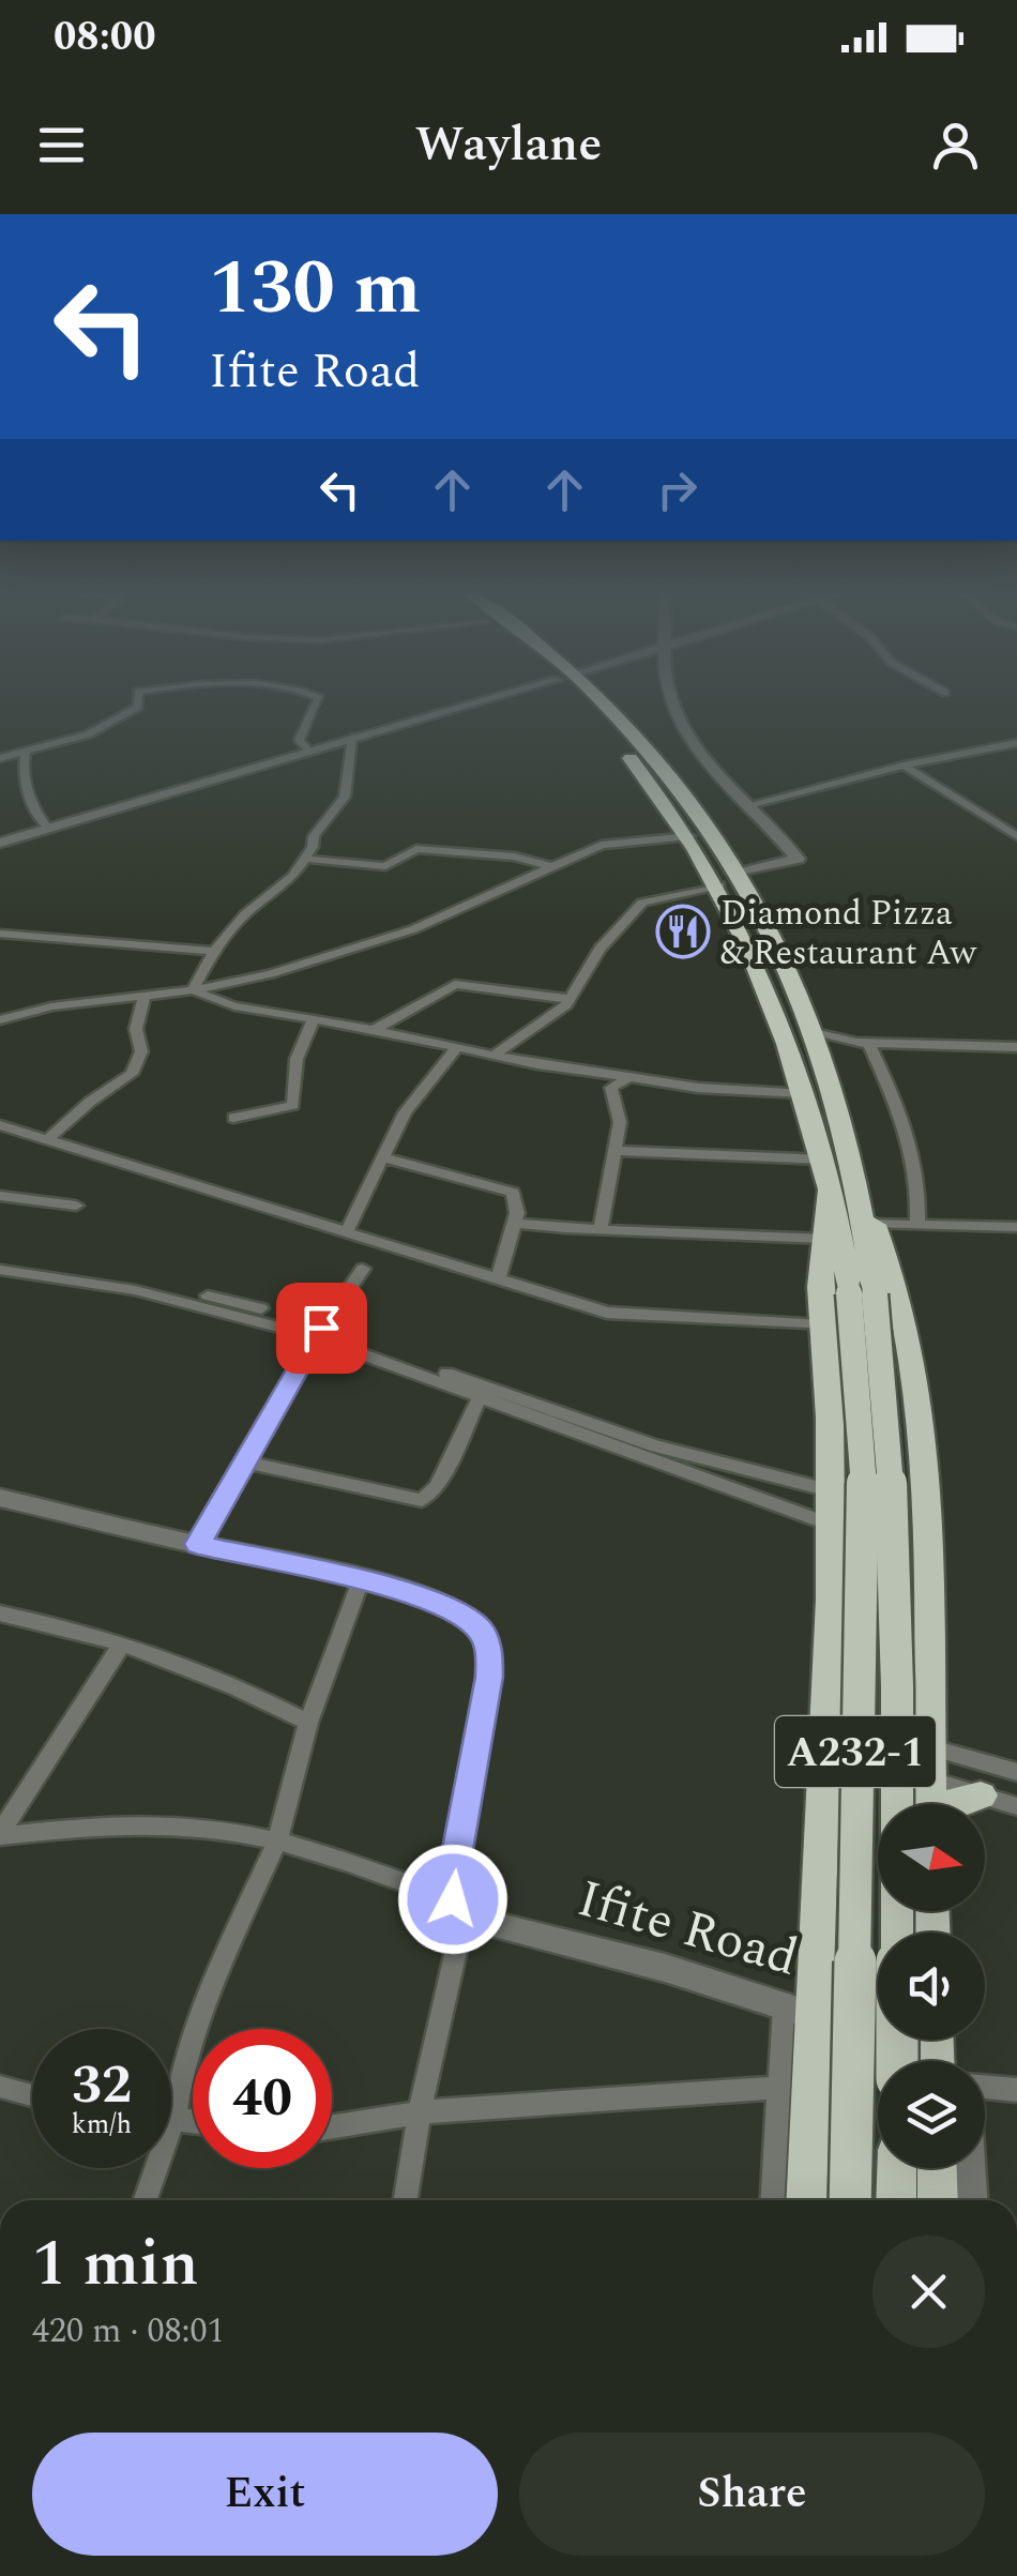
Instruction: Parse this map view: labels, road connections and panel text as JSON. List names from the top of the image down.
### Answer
{
  "streets": {
    "highway": ["A232-1"],
    "street": ["Ifite Road"]
  },
  "places": {
    "restaurant": ["Diamond Pizza & Restaurant Aw"]
  },
  "north": "right",
  "page": {
    "status": "08:00",
    "header": "Waylane",
    "turn": ["130 m", "Ifite Road"],
    "speed": "32 km/h",
    "limit": "40",
    "heading": ["1 min", "420 m · 08:01"],
    "buttons": ["Exit", "Share"]
  }
}
